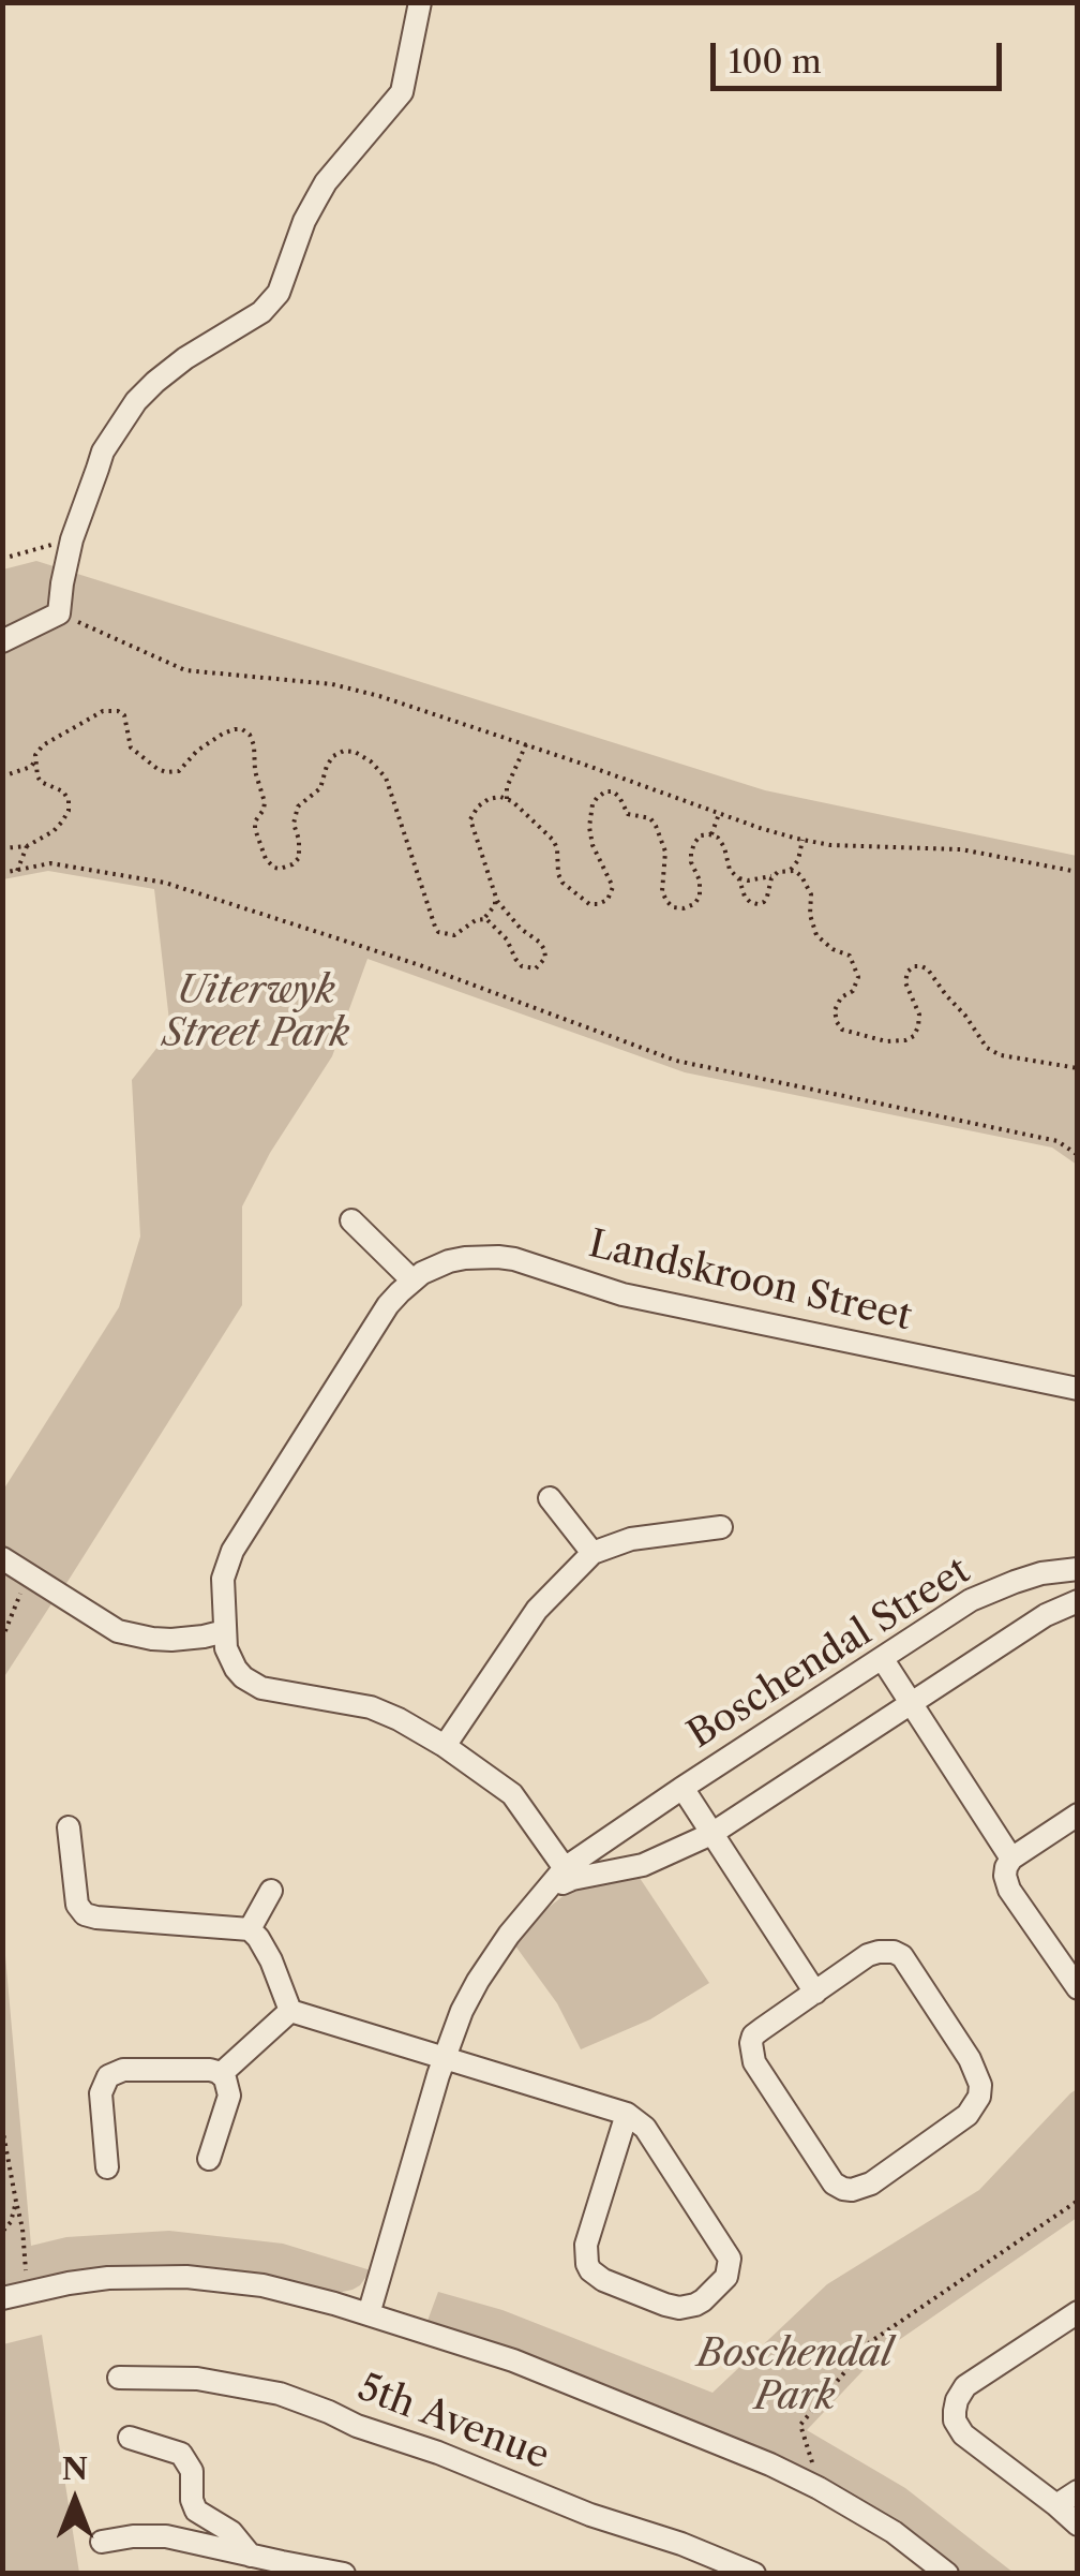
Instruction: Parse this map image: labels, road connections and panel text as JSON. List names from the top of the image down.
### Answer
{
  "streets": {
    "street": ["Landskroon Street", "Boschendal Street", "5th Avenue"]
  },
  "crossings": [
    ["Landskroon Street", "Boschendal Street"]
  ],
  "parks": ["Uiterwyk Street Park", "Boschendal Park"],
  "scale_bar": "100 m",
  "north": "top"
}
